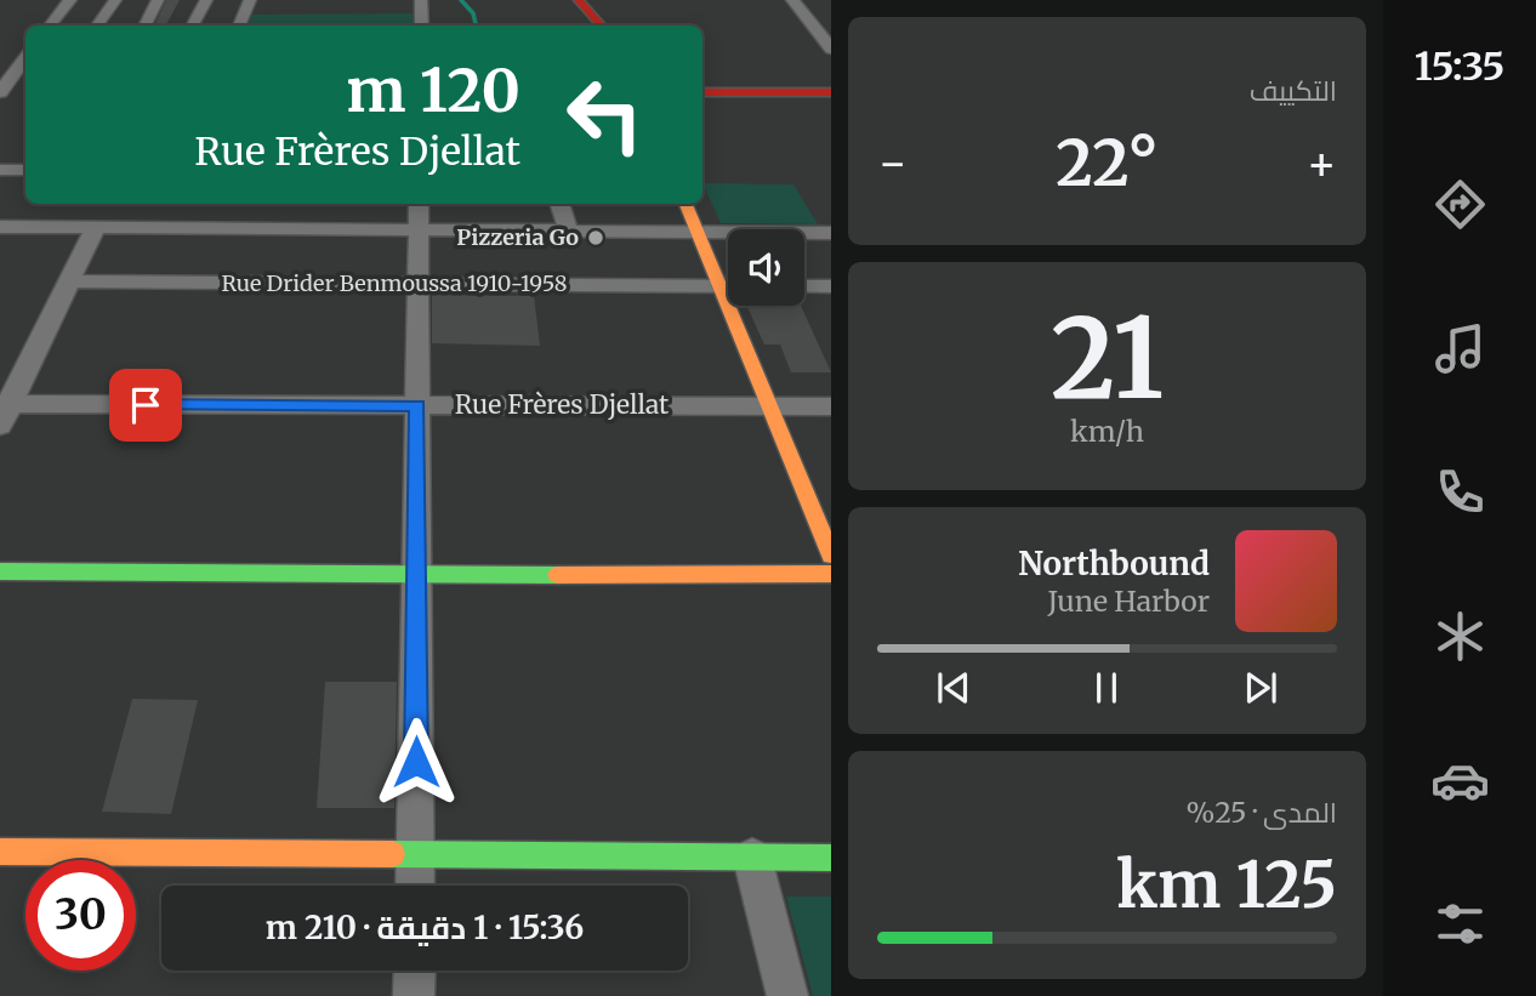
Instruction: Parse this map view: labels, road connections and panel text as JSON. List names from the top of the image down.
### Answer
{
  "streets": {
    "street": ["Rue Drider Benmoussa 1910-1958", "Rue Frères Djellat"]
  },
  "places": ["Pizzeria Go"],
  "page": {
    "tabs": "15:35",
    "tile": [
      "التكييف",
      ["21", "km/h"],
      ["المدى · 25%", "125 km"]
    ],
    "turn": ["120 m", "Rue Frères Djellat"],
    "heat": ["−", "22°", "+"],
    "song": ["Northbound", "June Harbor"],
    "limit": "30",
    "trip": "15:36 · 1 دقيقة · 210 m"
  }
}
